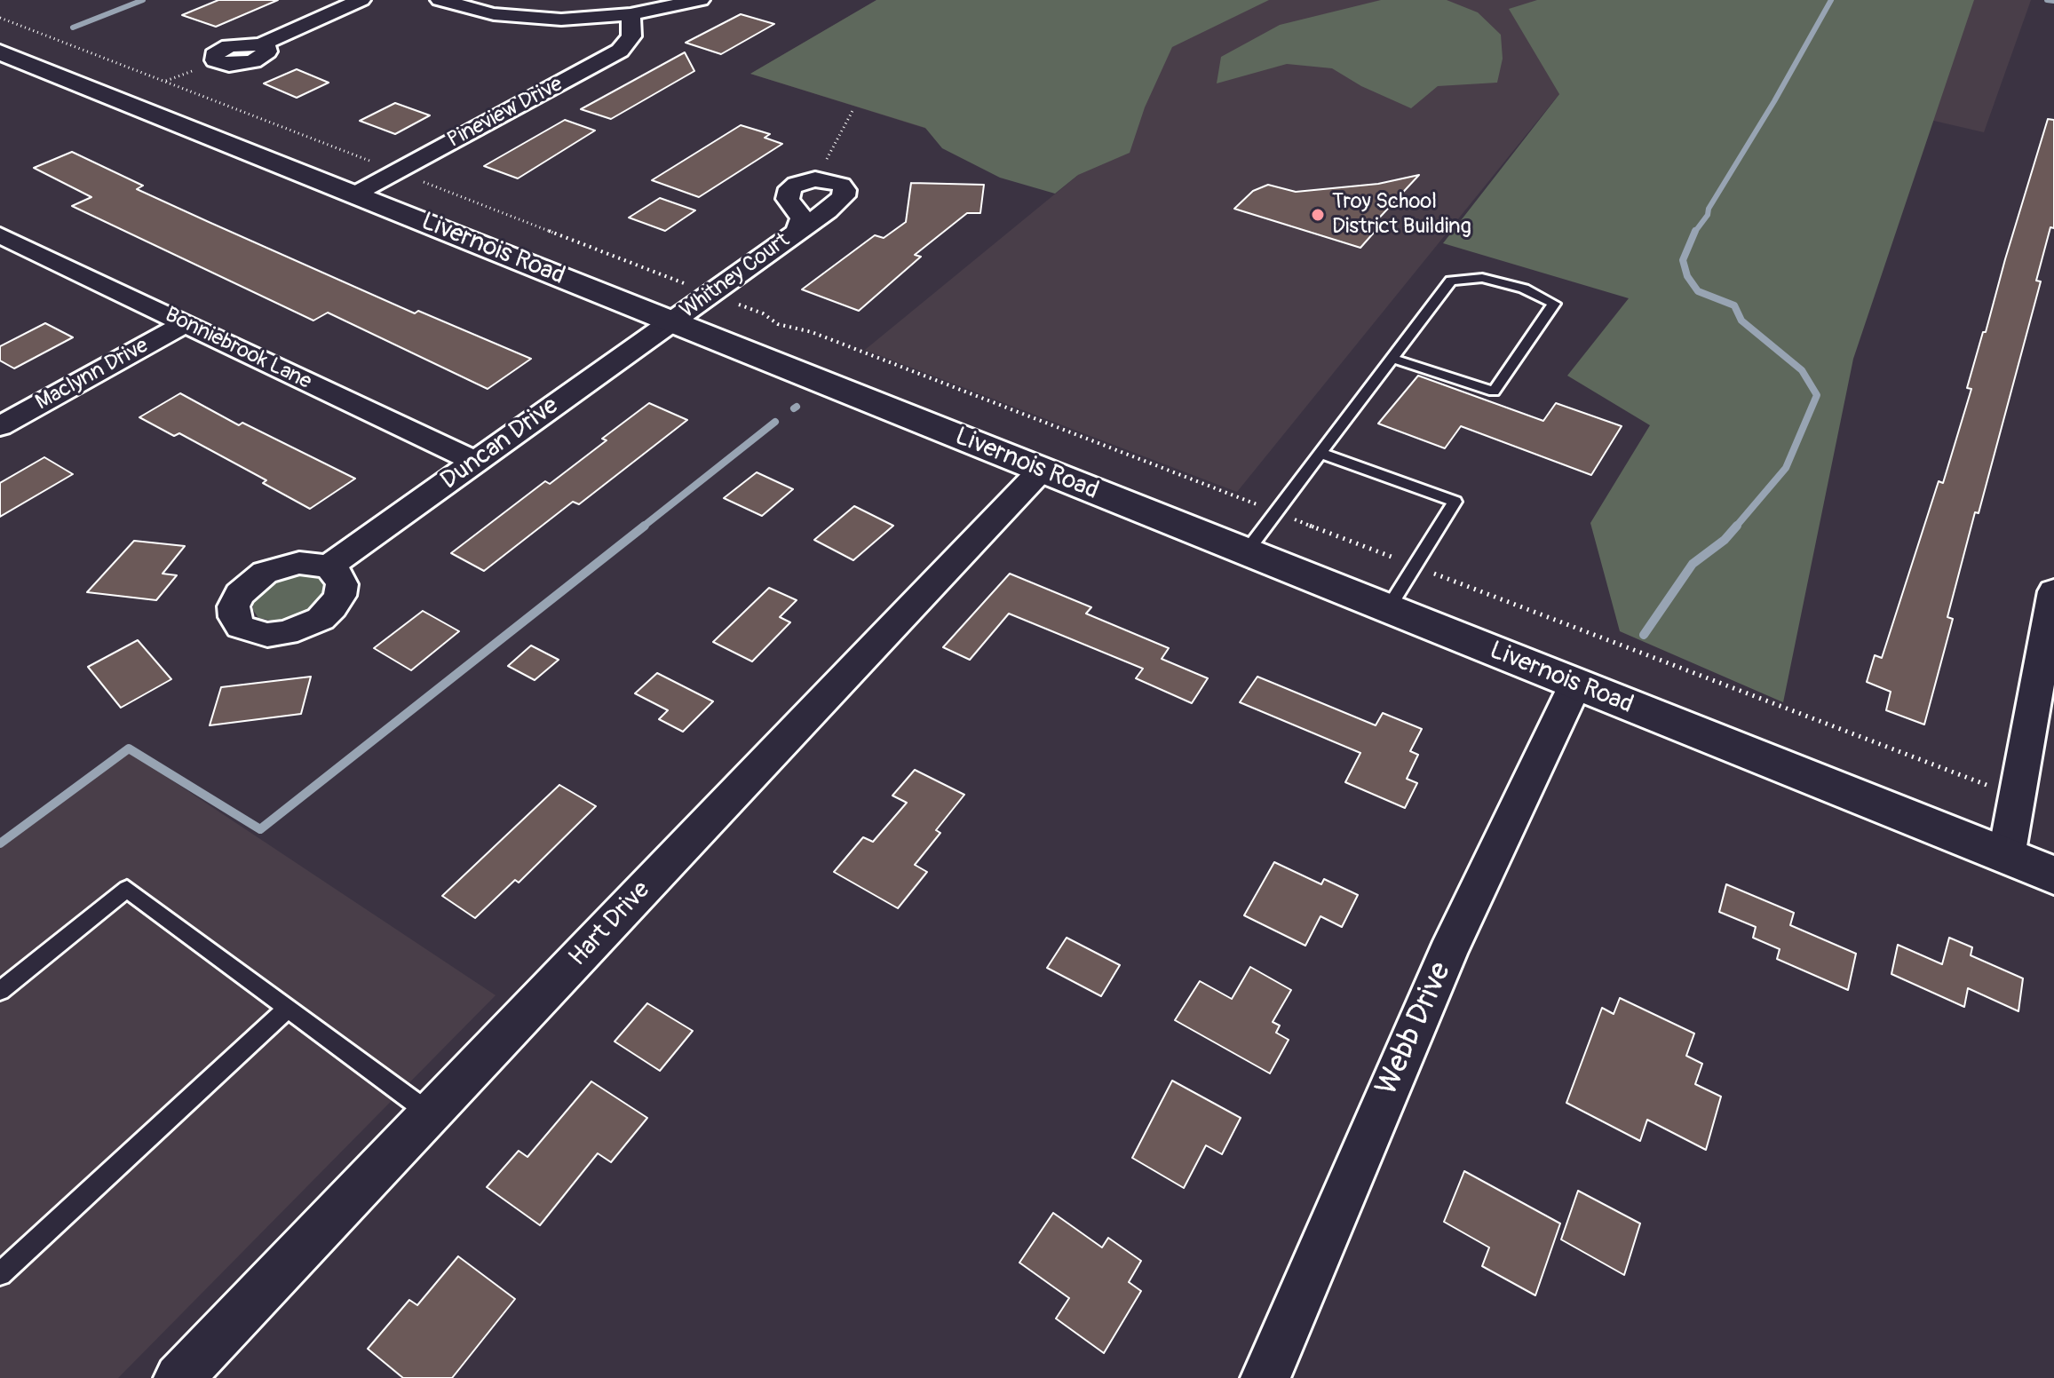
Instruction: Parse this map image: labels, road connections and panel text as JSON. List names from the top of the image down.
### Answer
{
  "streets": {
    "main road": ["Livernois Road"],
    "street": [
      "Pineview Drive",
      "Whitney Court",
      "Bonniebrook Lane",
      "Maclynn Drive",
      "Duncan Drive",
      "Hart Drive",
      "Webb Drive"
    ]
  },
  "crossings": [
    ["Pineview Drive", "Livernois Road"],
    ["Livernois Road", "Whitney Court"],
    ["Livernois Road", "Duncan Drive"],
    ["Livernois Road", "Hart Drive"],
    ["Livernois Road", "Webb Drive"],
    ["Whitney Court", "Duncan Drive"],
    ["Bonniebrook Lane", "Maclynn Drive"],
    ["Bonniebrook Lane", "Duncan Drive"]
  ],
  "places": ["Troy School District Building"]
}
